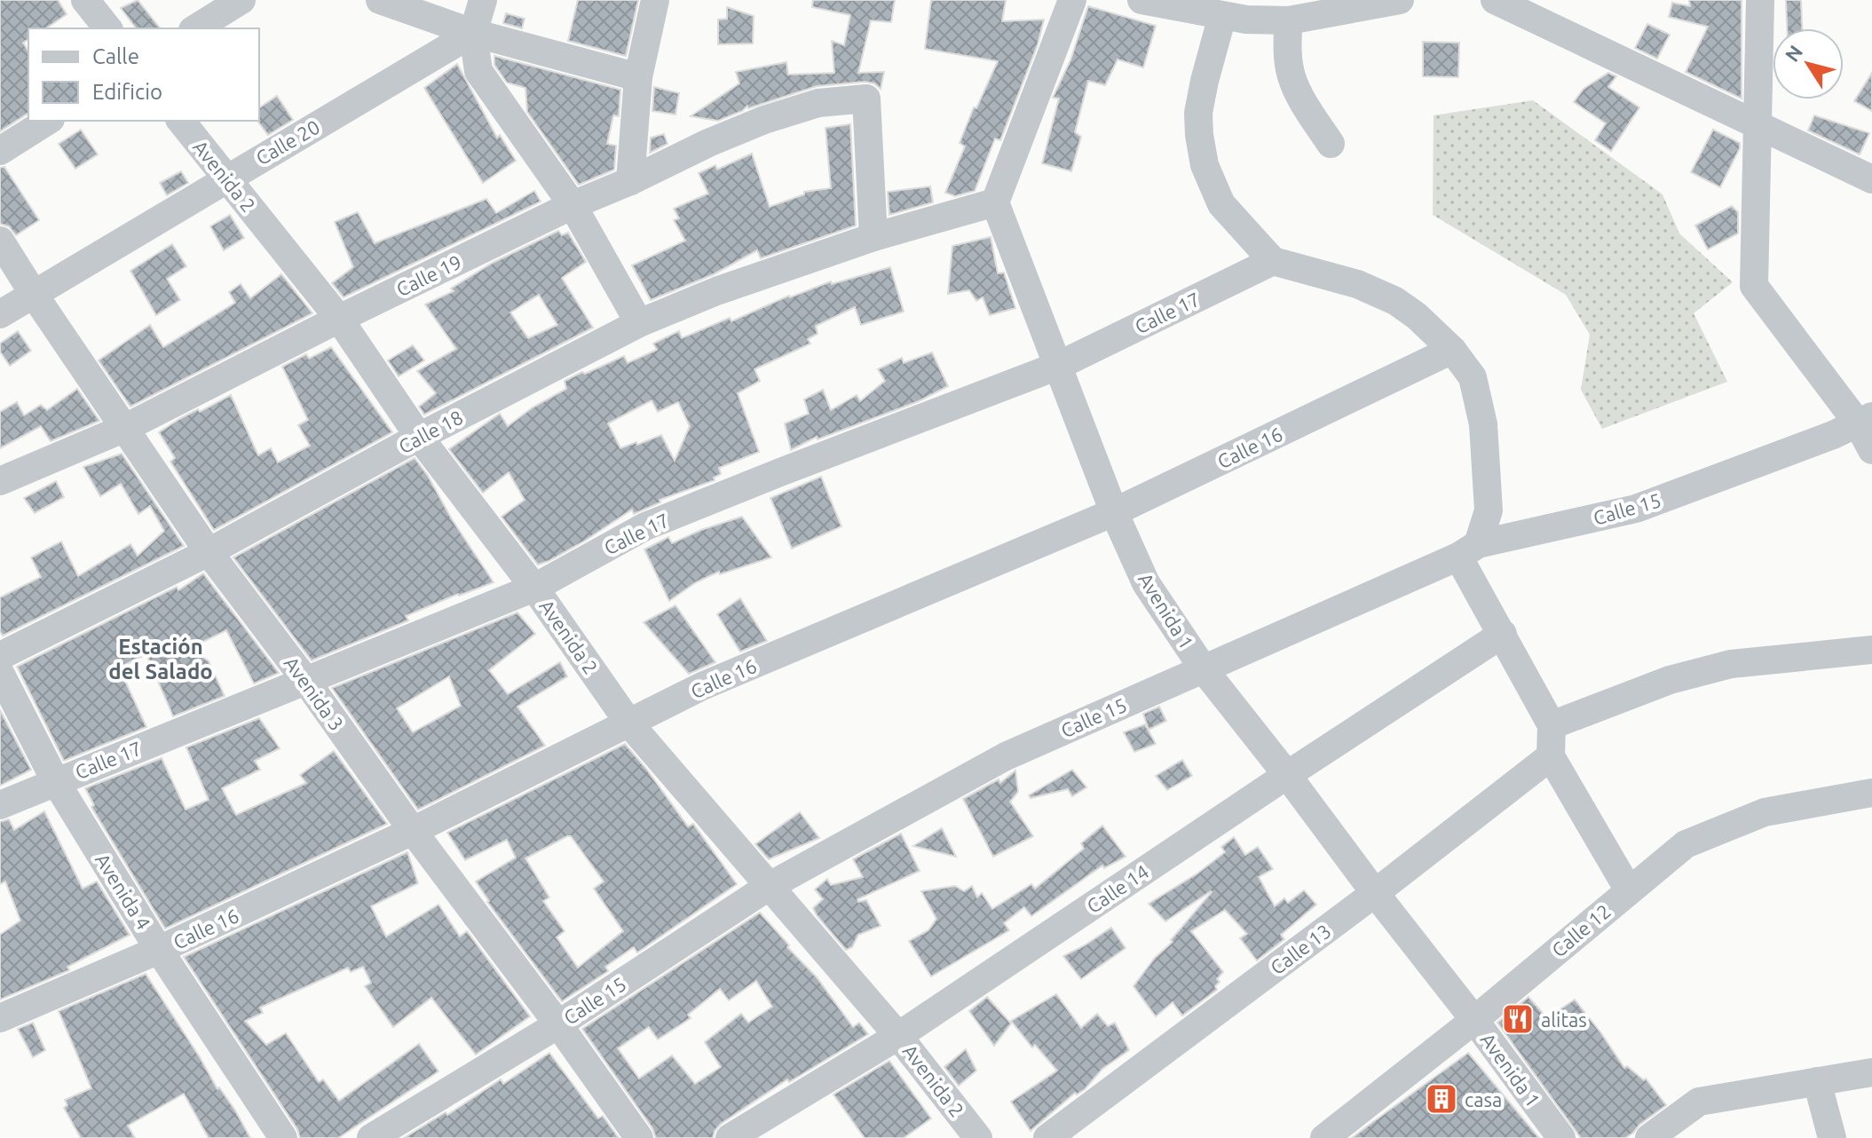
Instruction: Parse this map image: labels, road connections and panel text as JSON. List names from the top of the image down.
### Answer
{
  "streets": {
    "street": [
      "Calle 20",
      "Avenida 2",
      "Calle 19",
      "Calle 17",
      "Calle 18",
      "Calle 16",
      "Calle 15",
      "Avenida 1",
      "Avenida 3",
      "Calle 14",
      "Avenida 4",
      "Calle 12",
      "Calle 13"
    ]
  },
  "crossings": [
    ["Calle 20", "Avenida 2"],
    ["Calle 20", "Avenida 3"],
    ["Avenida 2", "Calle 19"],
    ["Avenida 2", "Calle 17"],
    ["Avenida 2", "Calle 18"],
    ["Avenida 2", "Calle 16"],
    ["Avenida 2", "Calle 15"],
    ["Avenida 2", "Calle 14"],
    ["Calle 19", "Calle 18"],
    ["Calle 19", "Avenida 3"],
    ["Calle 17", "Avenida 1"],
    ["Calle 17", "Avenida 3"],
    ["Calle 17", "Avenida 4"],
    ["Calle 18", "Avenida 1"],
    ["Calle 18", "Avenida 3"],
    ["Calle 16", "Avenida 1"],
    ["Calle 16", "Avenida 3"],
    ["Calle 16", "Avenida 4"],
    ["Calle 15", "Avenida 1"],
    ["Calle 15", "Avenida 3"],
    ["Avenida 1", "Calle 14"],
    ["Avenida 1", "Calle 12"],
    ["Avenida 1", "Calle 13"]
  ],
  "districts": ["Estación del Salado"],
  "places": {
    "restaurant": ["alitas"],
    "building": ["casa"]
  },
  "legend": ["Calle", "Edificio"],
  "north": "top left"
}
